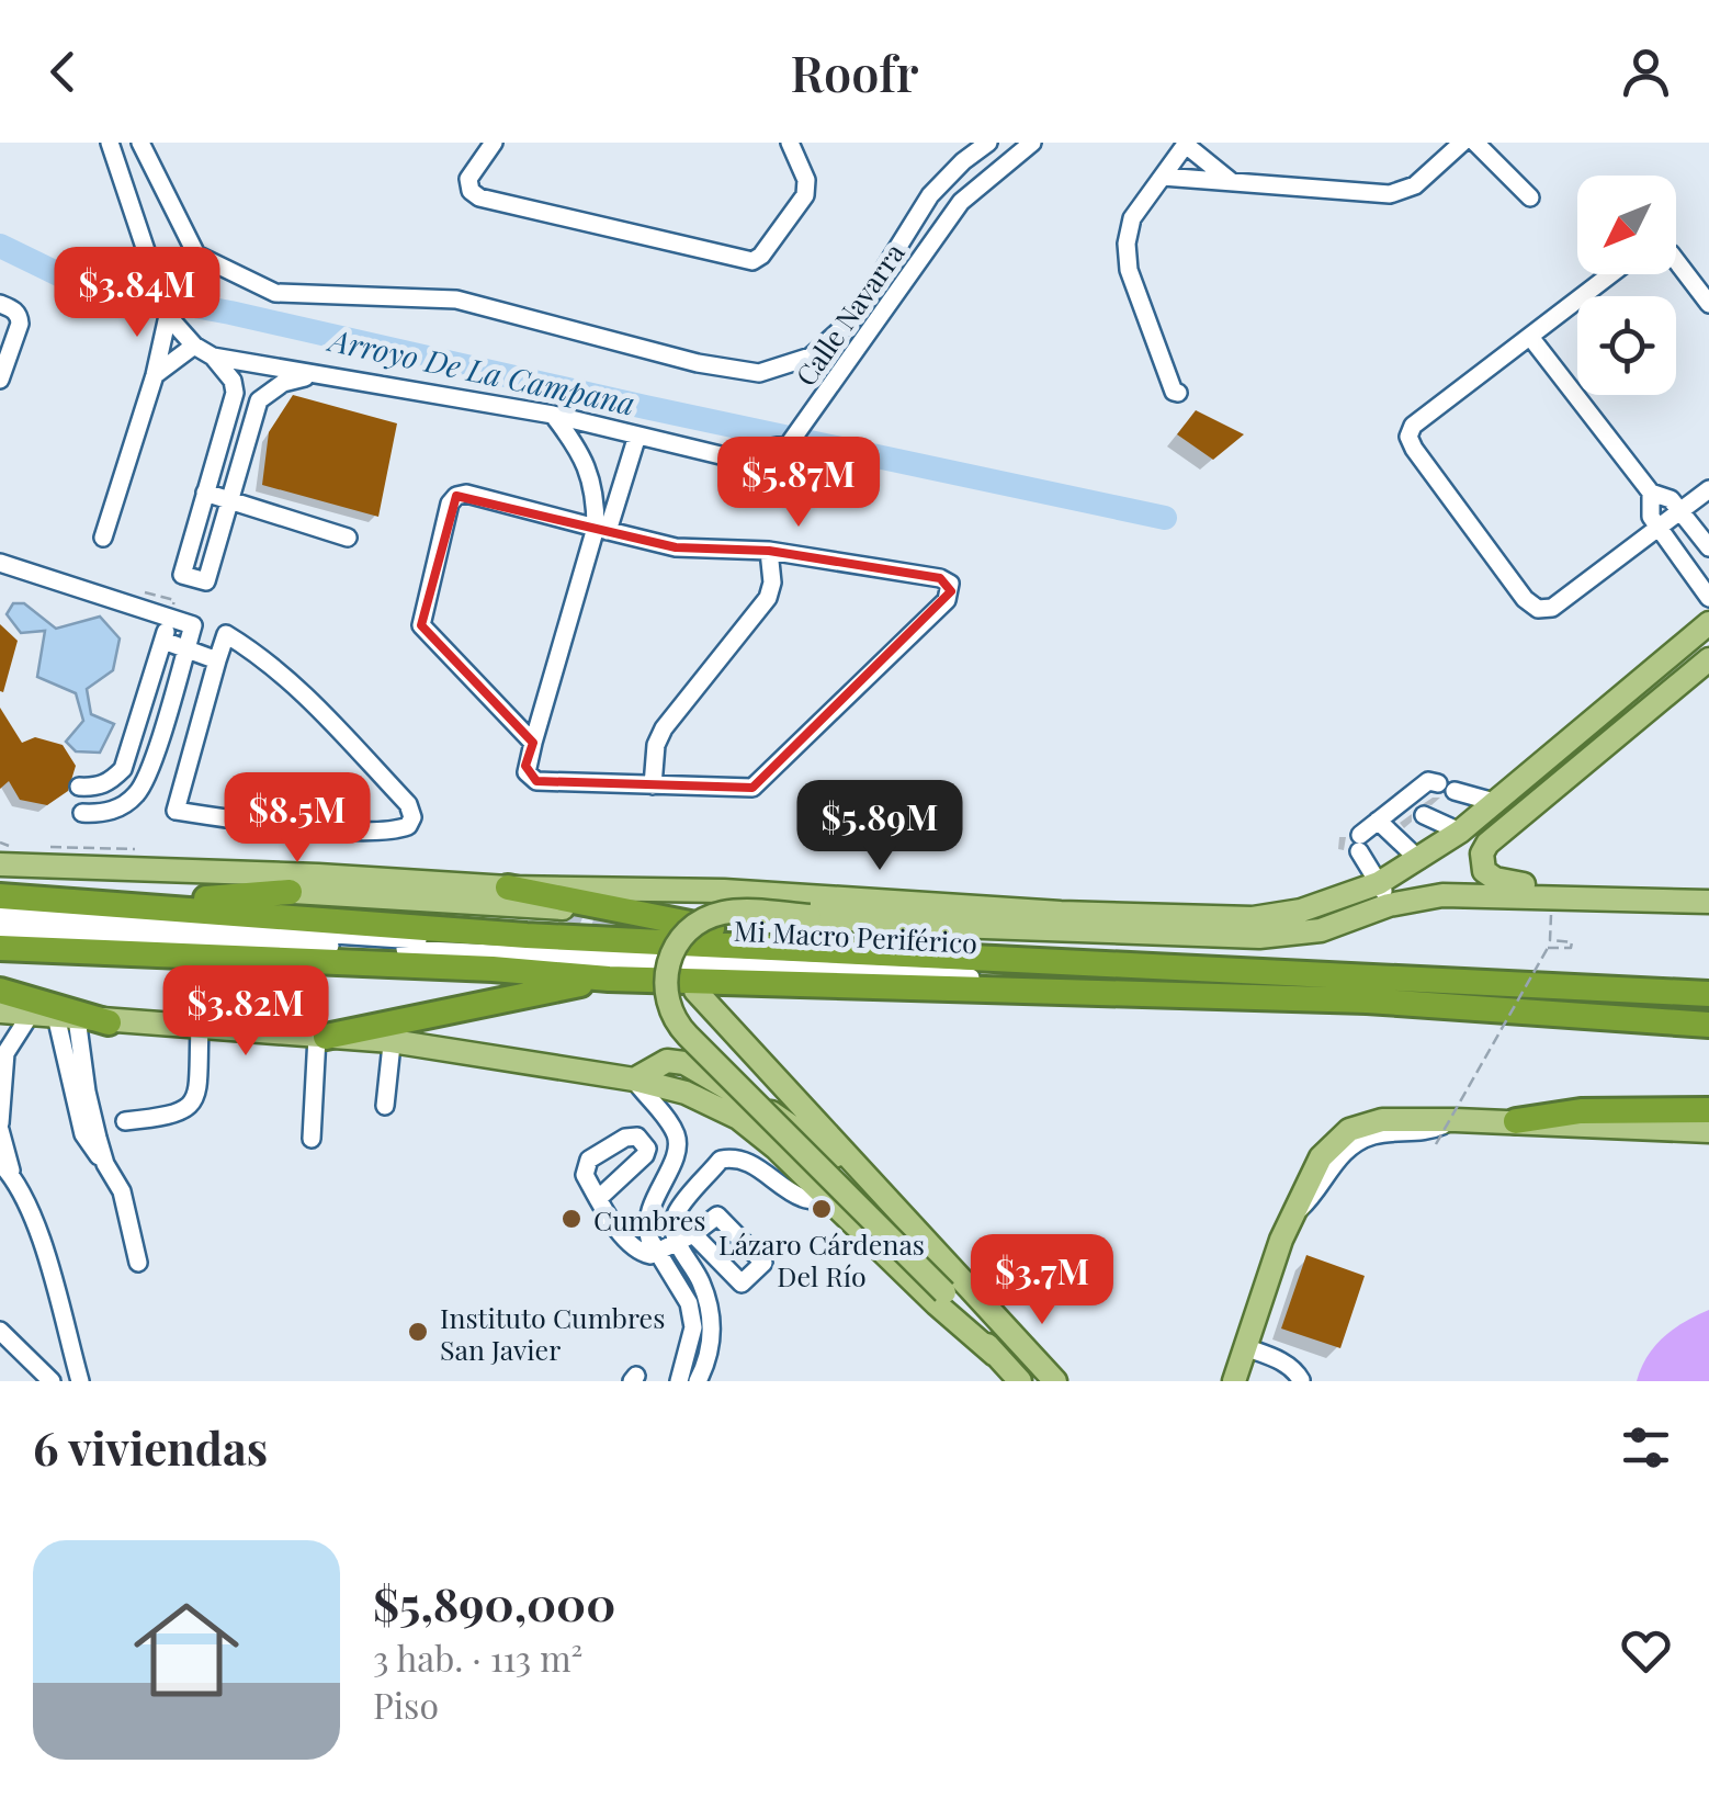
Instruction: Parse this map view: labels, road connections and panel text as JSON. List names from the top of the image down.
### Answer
{
  "streets": {
    "street": ["Calle Navarra", "Mi Macro Periférico"]
  },
  "water": ["Arroyo De La Campana"],
  "places": ["Lázaro Cárdenas Del Río", "Cumbres", "Instituto Cumbres San Javier"],
  "north": "bottom left",
  "page": {
    "header": "Roofr",
    "price": [
      "$3.84M",
      "$5.87M",
      "$8.5M",
      "$5.89M",
      "$3.82M",
      "$3.7M"
    ],
    "heading": "6 viviendas",
    "list": [
      {
        "name": "$5,890,000",
        "note": "3 hab. · 113 m² · Piso"
      }
    ]
  }
}
